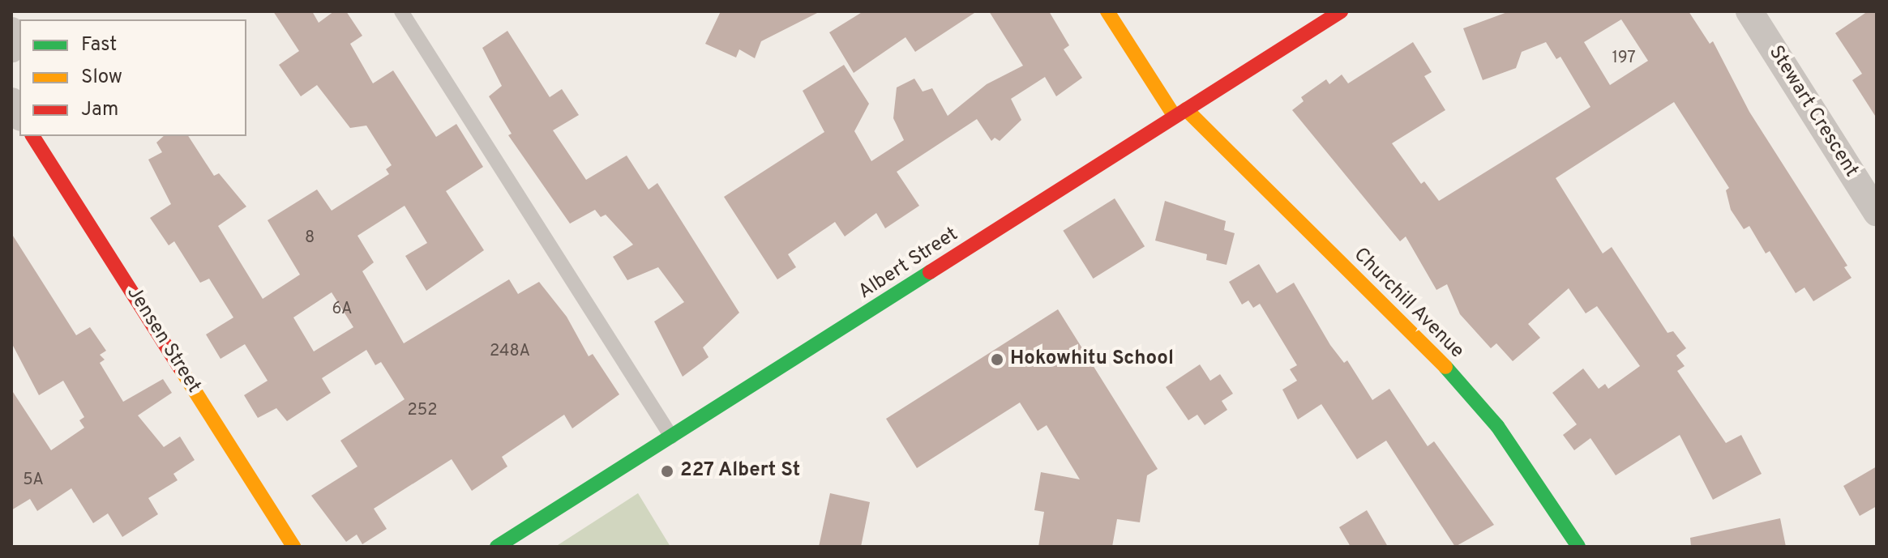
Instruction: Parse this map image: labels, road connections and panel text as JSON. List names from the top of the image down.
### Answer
{
  "streets": {
    "street": [
      "Stewart Crescent",
      "Albert Street",
      "Churchill Avenue",
      "Jensen Street"
    ]
  },
  "crossings": [
    ["Albert Street", "Churchill Avenue"]
  ],
  "places": ["Hokowhitu School", "227 Albert St"],
  "house_numbers": [
    "197",
    "8",
    "6A",
    "248A",
    "252",
    "5A"
  ],
  "legend": ["Fast", "Slow", "Jam"]
}
